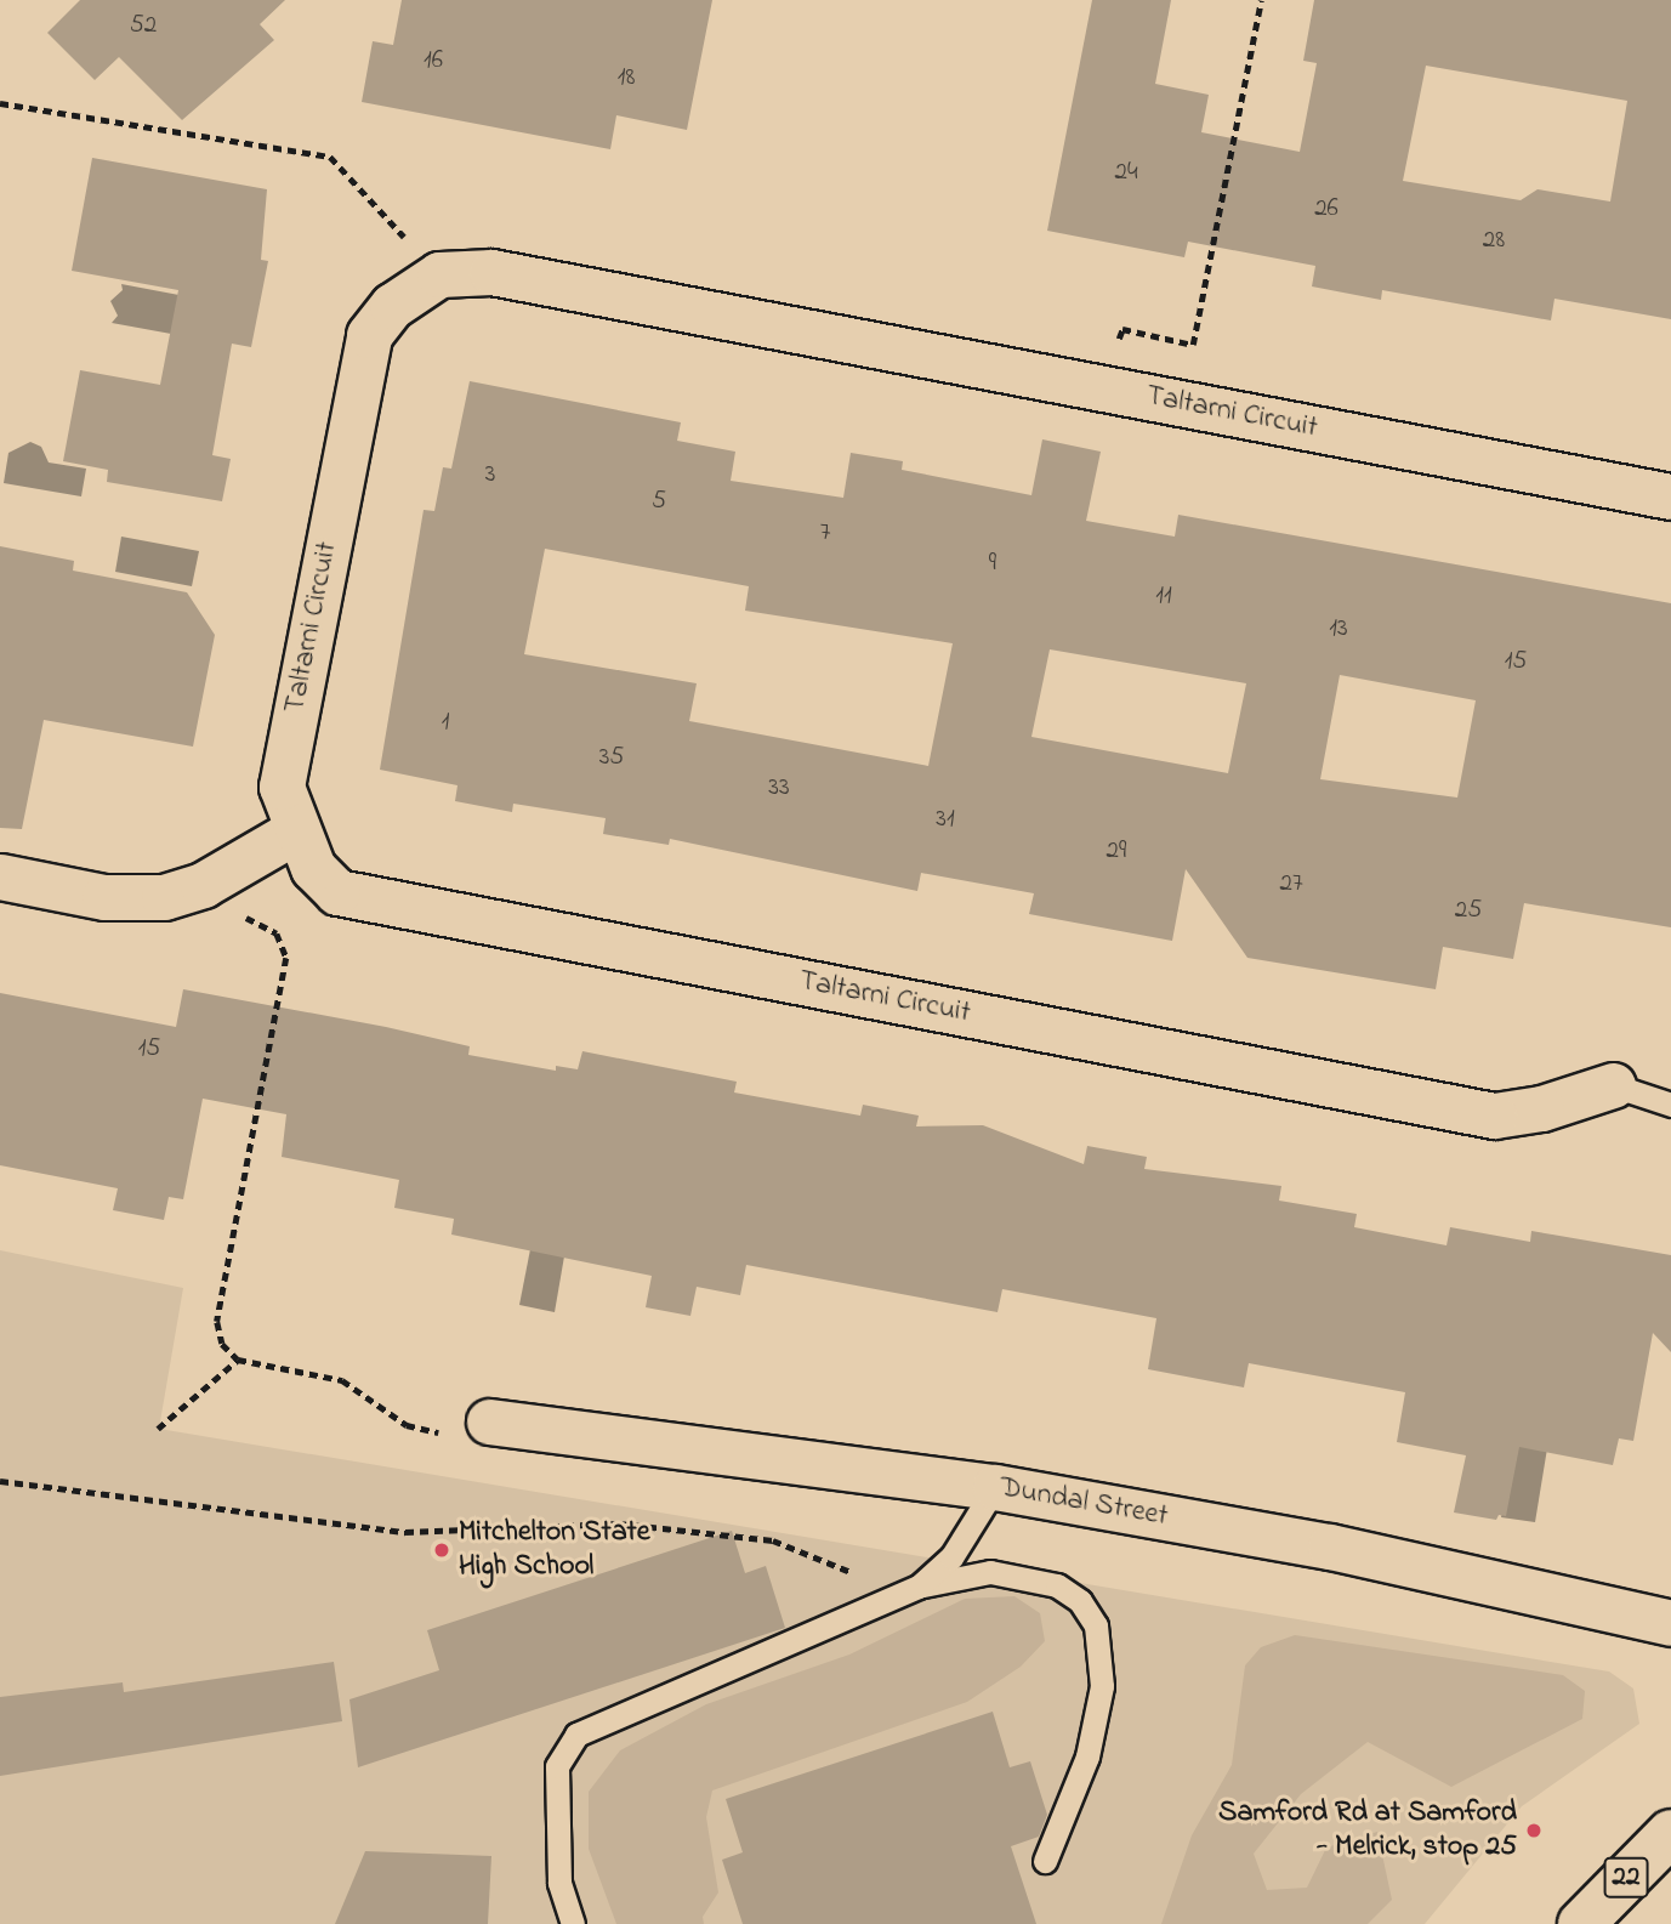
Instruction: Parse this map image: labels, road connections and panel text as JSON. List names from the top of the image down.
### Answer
{
  "streets": {
    "main road": ["22"],
    "street": ["Taltarni Circuit", "Dundal Street"]
  },
  "places": ["Mitchelton State High School", "Samford Rd at Samford - Melrick, stop 25"],
  "house_numbers": [
    "52",
    "16",
    "18",
    "24",
    "26",
    "28",
    "3",
    "5",
    "7",
    "9",
    "11",
    "13",
    "15",
    "1",
    "35",
    "33",
    "31",
    "29",
    "27",
    "25",
    "15"
  ]
}
